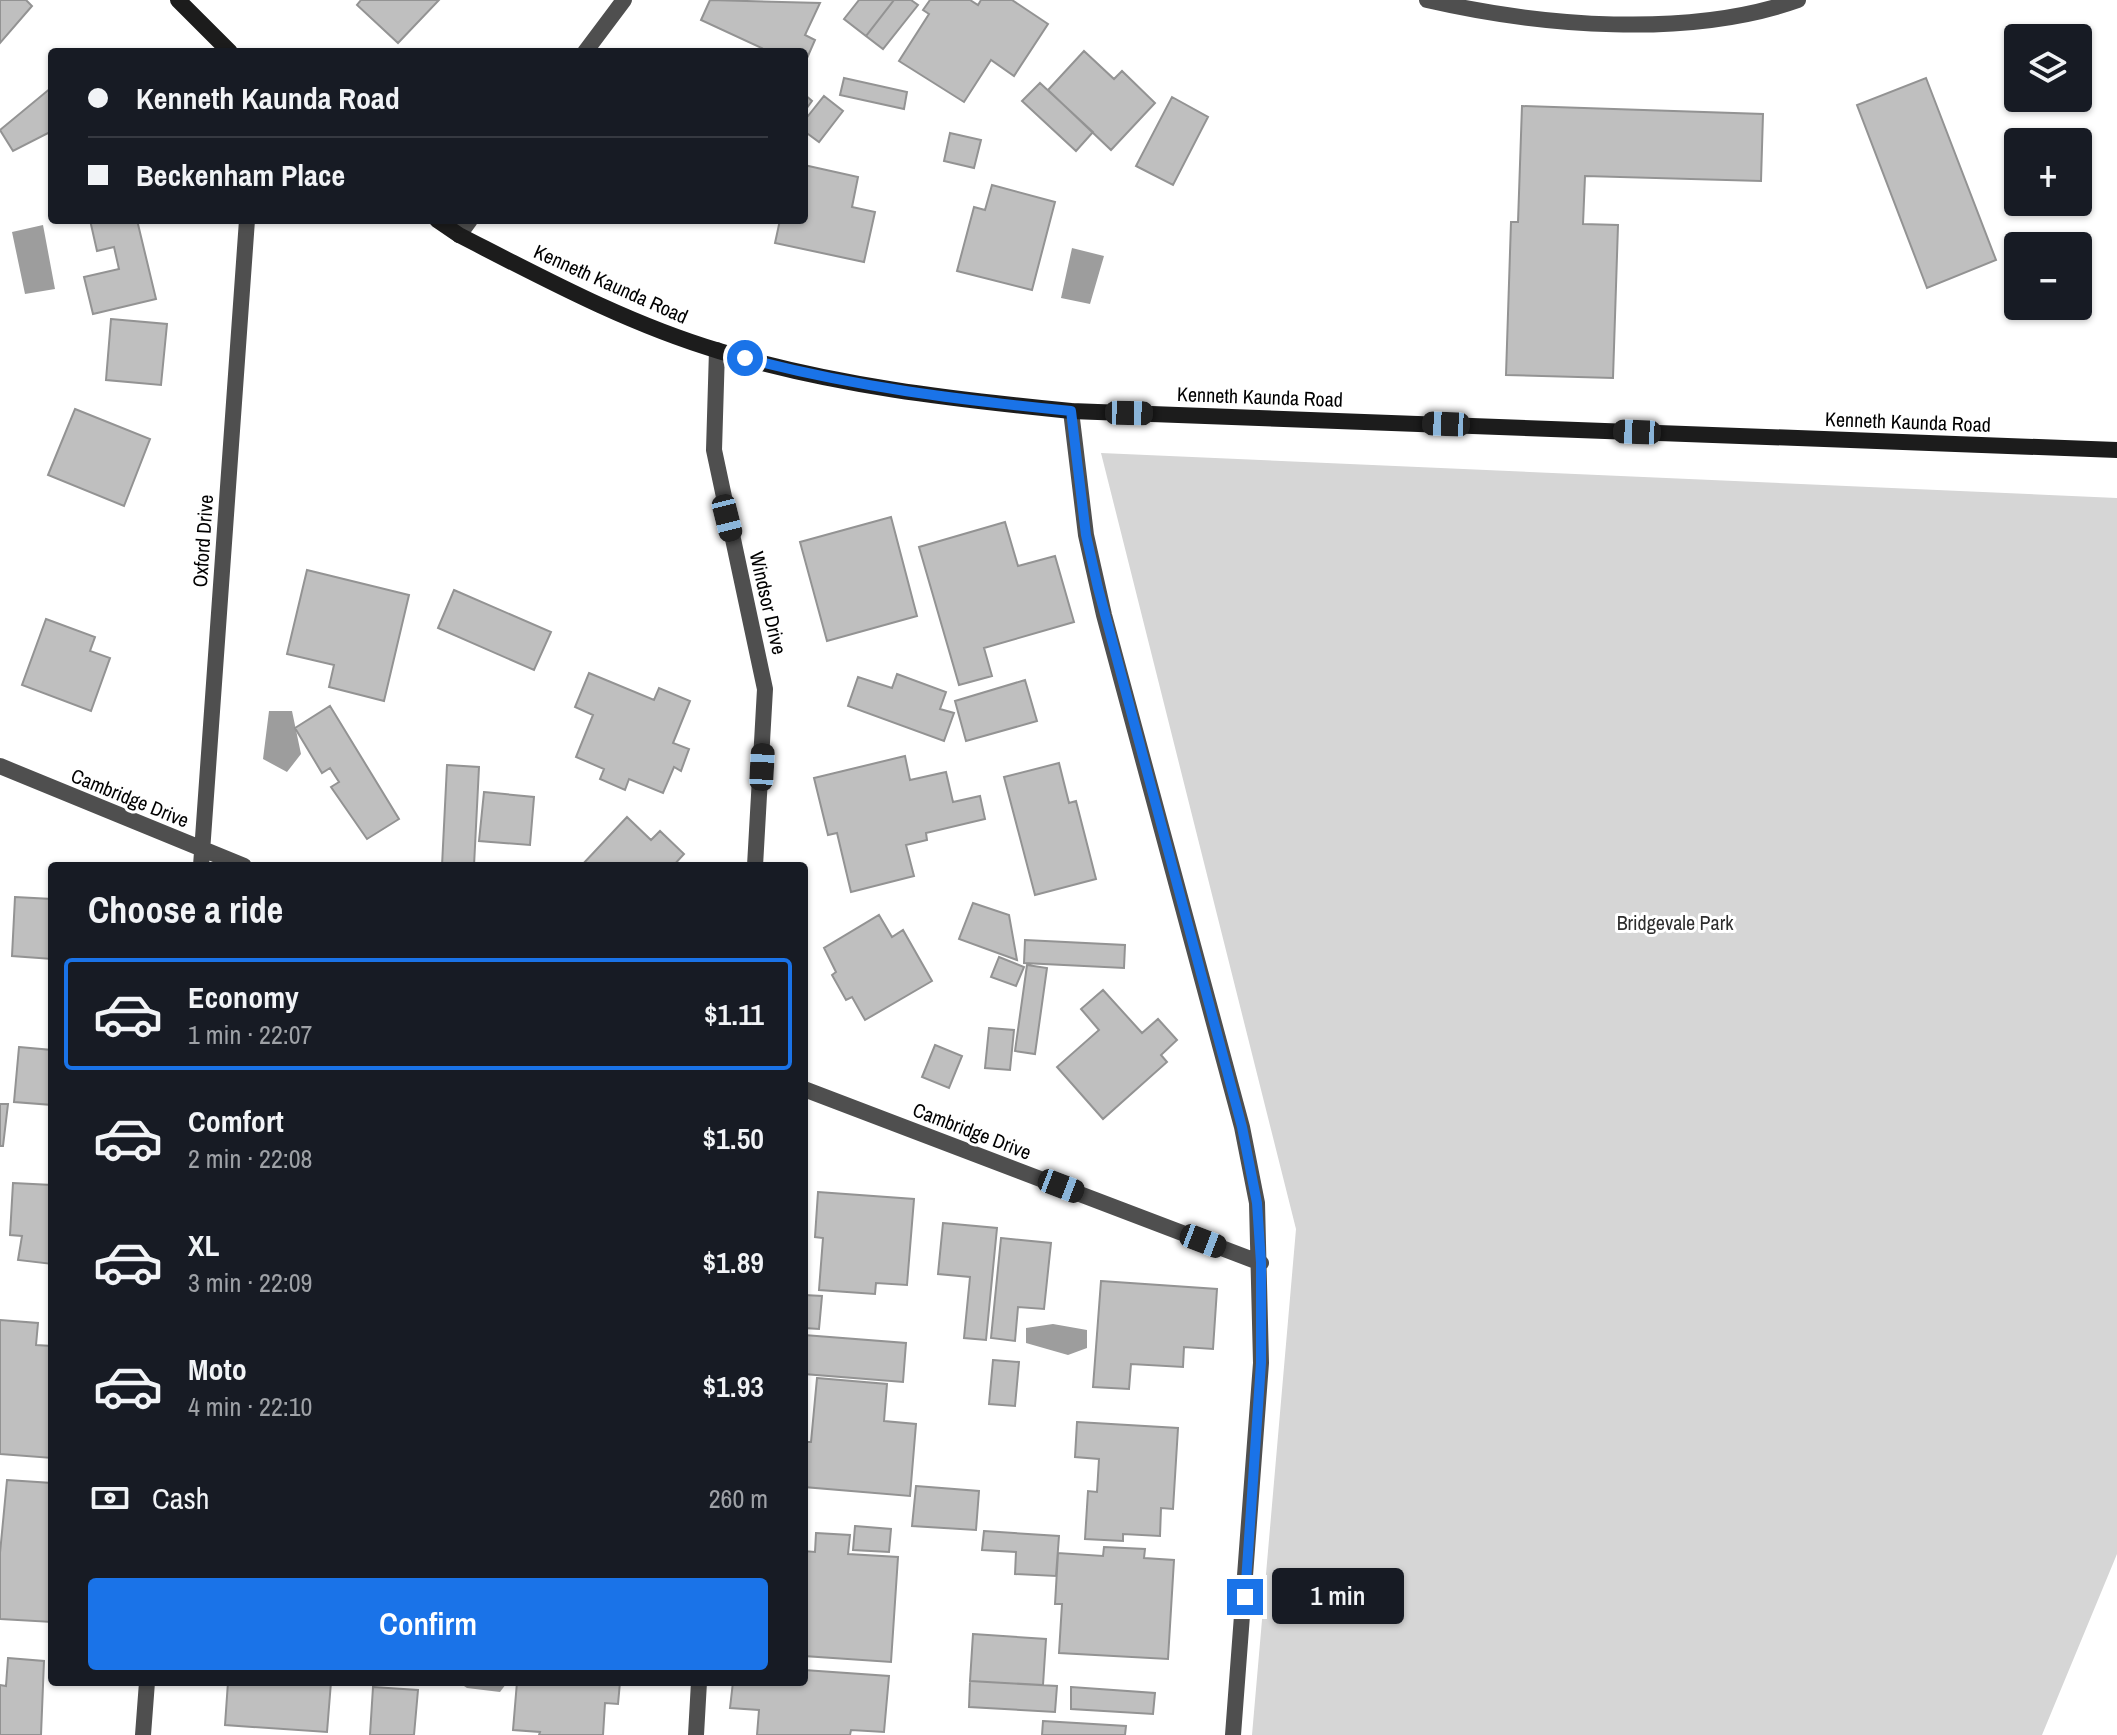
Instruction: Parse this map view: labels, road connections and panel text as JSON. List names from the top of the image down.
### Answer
{
  "streets": {
    "main road": ["Kenneth Kaunda Road"],
    "street": ["Oxford Drive", "Windsor Drive", "Cambridge Drive"]
  },
  "crossings": [
    ["Kenneth Kaunda Road", "Windsor Drive"],
    ["Oxford Drive", "Cambridge Drive"]
  ],
  "parks": ["Bridgevale Park"],
  "page": {
    "map_buttons": ["+", "−"],
    "banner": ["Kenneth Kaunda Road", "Beckenham Place"],
    "heading": "Choose a ride",
    "list": [
      {
        "name": "Economy",
        "note": "1 min · 22:07",
        "value": "$1.11"
      },
      {
        "name": "Comfort",
        "note": "2 min · 22:08",
        "value": "$1.50"
      },
      {
        "name": "XL",
        "note": "3 min · 22:09",
        "value": "$1.89"
      },
      {
        "name": "Moto",
        "note": "4 min · 22:10",
        "value": "$1.93"
      }
    ],
    "pay": ["Cash", "260 m"],
    "buttons": "Confirm",
    "bubble": "1 min"
  }
}
